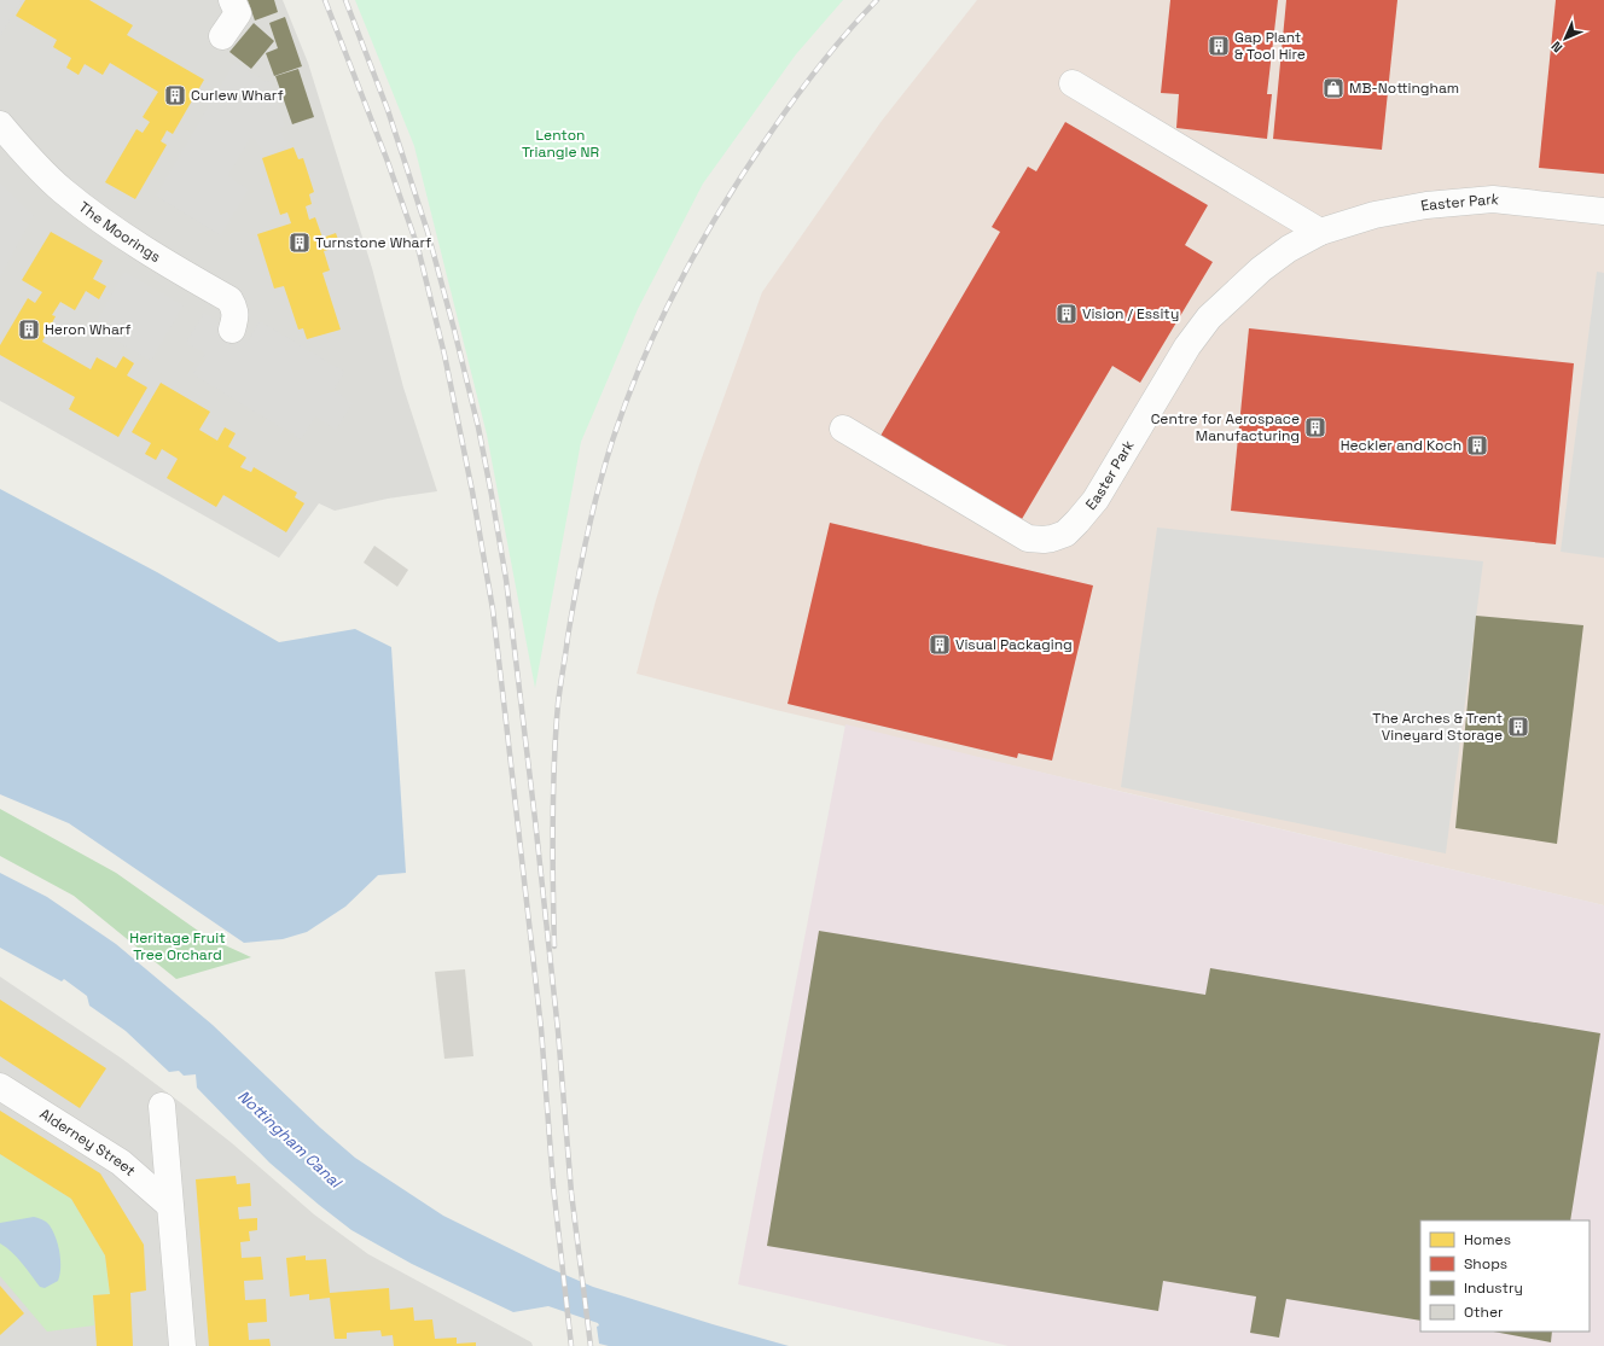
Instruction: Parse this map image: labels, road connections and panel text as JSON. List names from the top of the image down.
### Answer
{
  "streets": {
    "street": ["Easter Park", "The Moorings", "Alderney Street"]
  },
  "water": ["Nottingham Canal"],
  "parks": ["Lenton Triangle NR", "Heritage Fruit Tree Orchard"],
  "places": {
    "building": [
      "Gap Plant & Tool Hire",
      "Curlew Wharf",
      "Turnstone Wharf",
      "Vision / Essity",
      "Heron Wharf",
      "Centre for Aerospace Manufacturing",
      "Heckler and Koch",
      "Visual Packaging",
      "The Arches & Trent Vineyard Storage"
    ],
    "shop": ["MB-Nottingham"]
  },
  "legend": [
    "Homes",
    "Shops",
    "Industry",
    "Other"
  ],
  "north": "bottom left"
}
